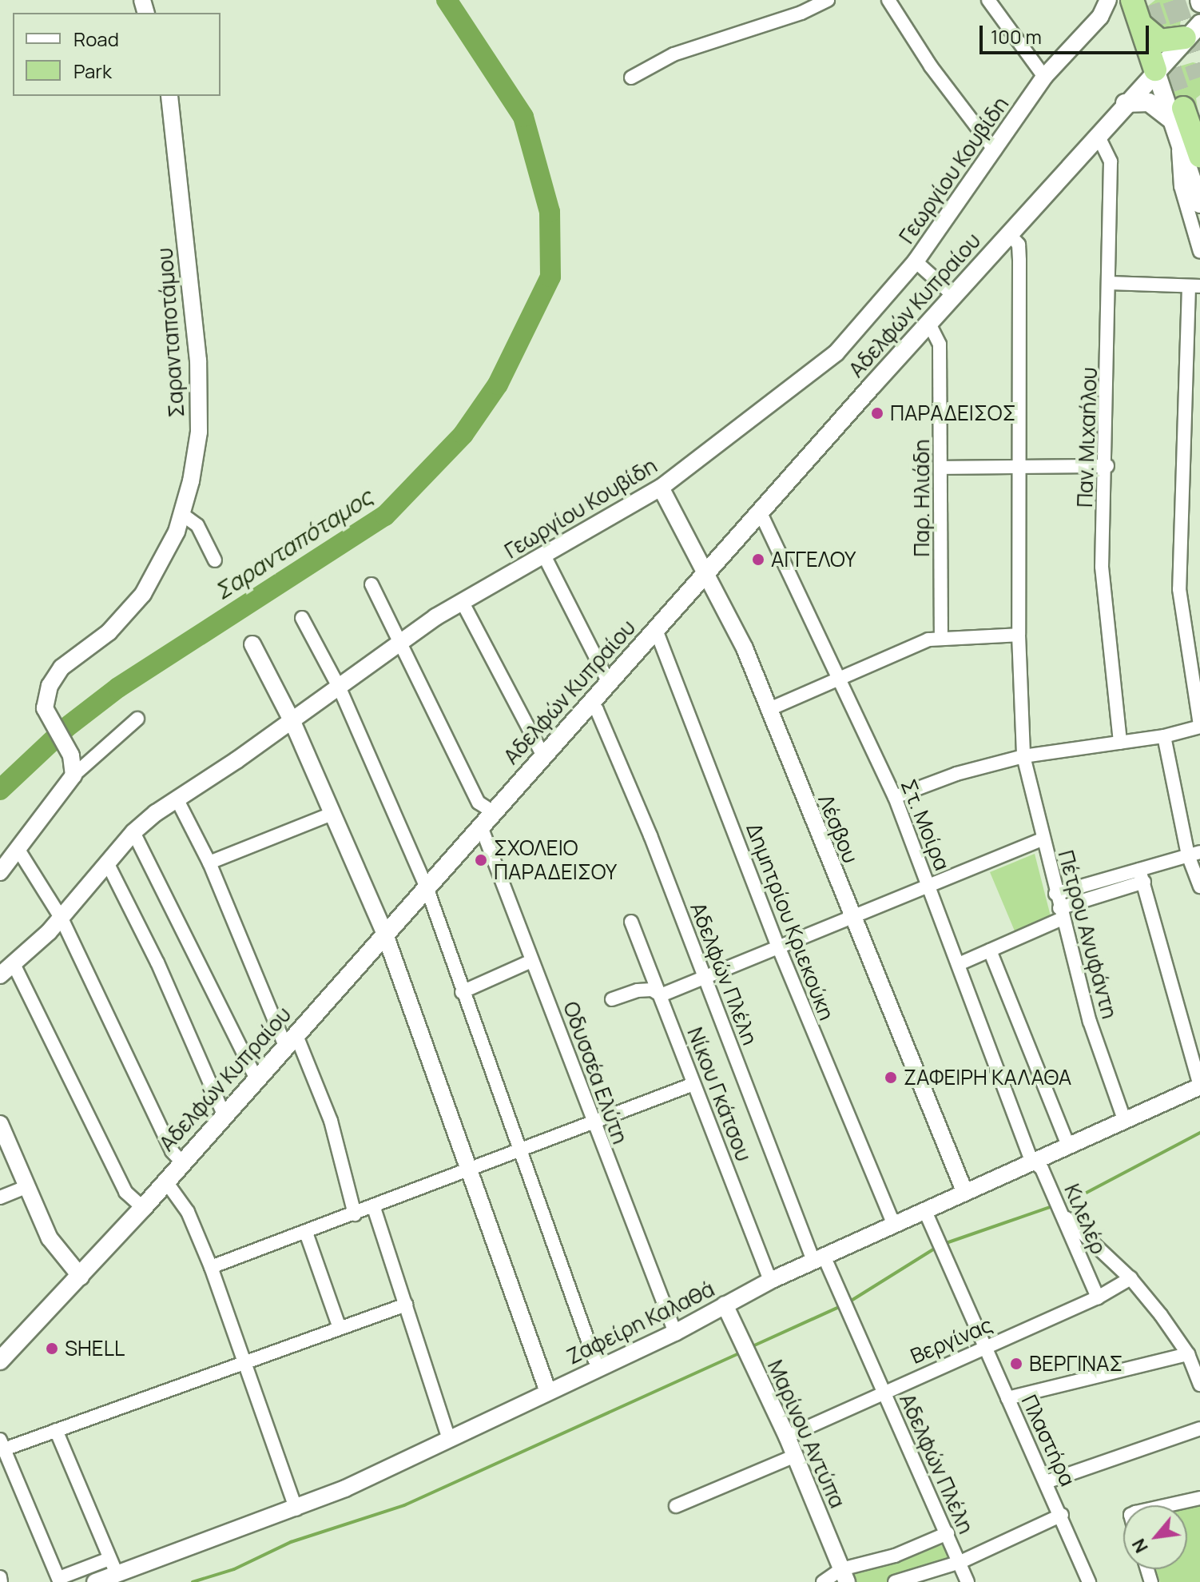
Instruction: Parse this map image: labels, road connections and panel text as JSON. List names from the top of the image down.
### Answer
{
  "streets": {
    "main road": ["Αδελφών Κυπραίου"],
    "street": [
      "Γεωργίου Κουβίδη",
      "Σαρανταποτάμου",
      "Παν. Μιχαήλου",
      "Παρ. Ηλιάδη",
      "Στ. Μοίρα",
      "Λέσβου",
      "Δημητρίου Κριεκούκη",
      "Πέτρου Ανυφάντη",
      "Αδελφών Πλέλη",
      "Οδυσσέα Ελύτη",
      "Νίκου Γκάτσου",
      "Κιλελέρ",
      "Ζαφείρη Καλαθά",
      "Βεργίνας",
      "Μαρίνου Αντύπα",
      "Πλαστήρα"
    ]
  },
  "crossings": [
    ["Γεωργίου Κουβίδη", "Λέσβου"],
    ["Αδελφών Κυπραίου", "Παν. Μιχαήλου"],
    ["Αδελφών Κυπραίου", "Παρ. Ηλιάδη"],
    ["Αδελφών Κυπραίου", "Στ. Μοίρα"],
    ["Αδελφών Κυπραίου", "Λέσβου"],
    ["Αδελφών Κυπραίου", "Δημητρίου Κριεκούκη"],
    ["Αδελφών Κυπραίου", "Πέτρου Ανυφάντη"],
    ["Αδελφών Κυπραίου", "Αδελφών Πλέλη"],
    ["Αδελφών Κυπραίου", "Οδυσσέα Ελύτη"],
    ["Στ. Μοίρα", "Κιλελέρ"],
    ["Στ. Μοίρα", "Ζαφείρη Καλαθά"],
    ["Λέσβου", "Ζαφείρη Καλαθά"],
    ["Δημητρίου Κριεκούκη", "Ζαφείρη Καλαθά"],
    ["Πέτρου Ανυφάντη", "Ζαφείρη Καλαθά"],
    ["Αδελφών Πλέλη", "Ζαφείρη Καλαθά"],
    ["Αδελφών Πλέλη", "Βεργίνας"],
    ["Οδυσσέα Ελύτη", "Ζαφείρη Καλαθά"],
    ["Νίκου Γκάτσου", "Ζαφείρη Καλαθά"],
    ["Κιλελέρ", "Ζαφείρη Καλαθά"],
    ["Κιλελέρ", "Βεργίνας"],
    ["Ζαφείρη Καλαθά", "Μαρίνου Αντύπα"],
    ["Ζαφείρη Καλαθά", "Πλαστήρα"],
    ["Βεργίνας", "Μαρίνου Αντύπα"],
    ["Βεργίνας", "Πλαστήρα"]
  ],
  "water": ["Σαρανταπόταμος"],
  "places": [
    "ΠΑΡΑΔΕΙΣΟΣ",
    "ΑΓΓΕΛΟΥ",
    "ΣΧΟΛΕΙΟ ΠΑΡΑΔΕΙΣΟΥ",
    "ΖΑΦΕΙΡΗ ΚΑΛΑΘΑ",
    "SHELL",
    "ΒΕΡΓΙΝΑΣ"
  ],
  "legend": ["Road", "Park"],
  "scale_bar": "100 m",
  "north": "bottom left"
}
